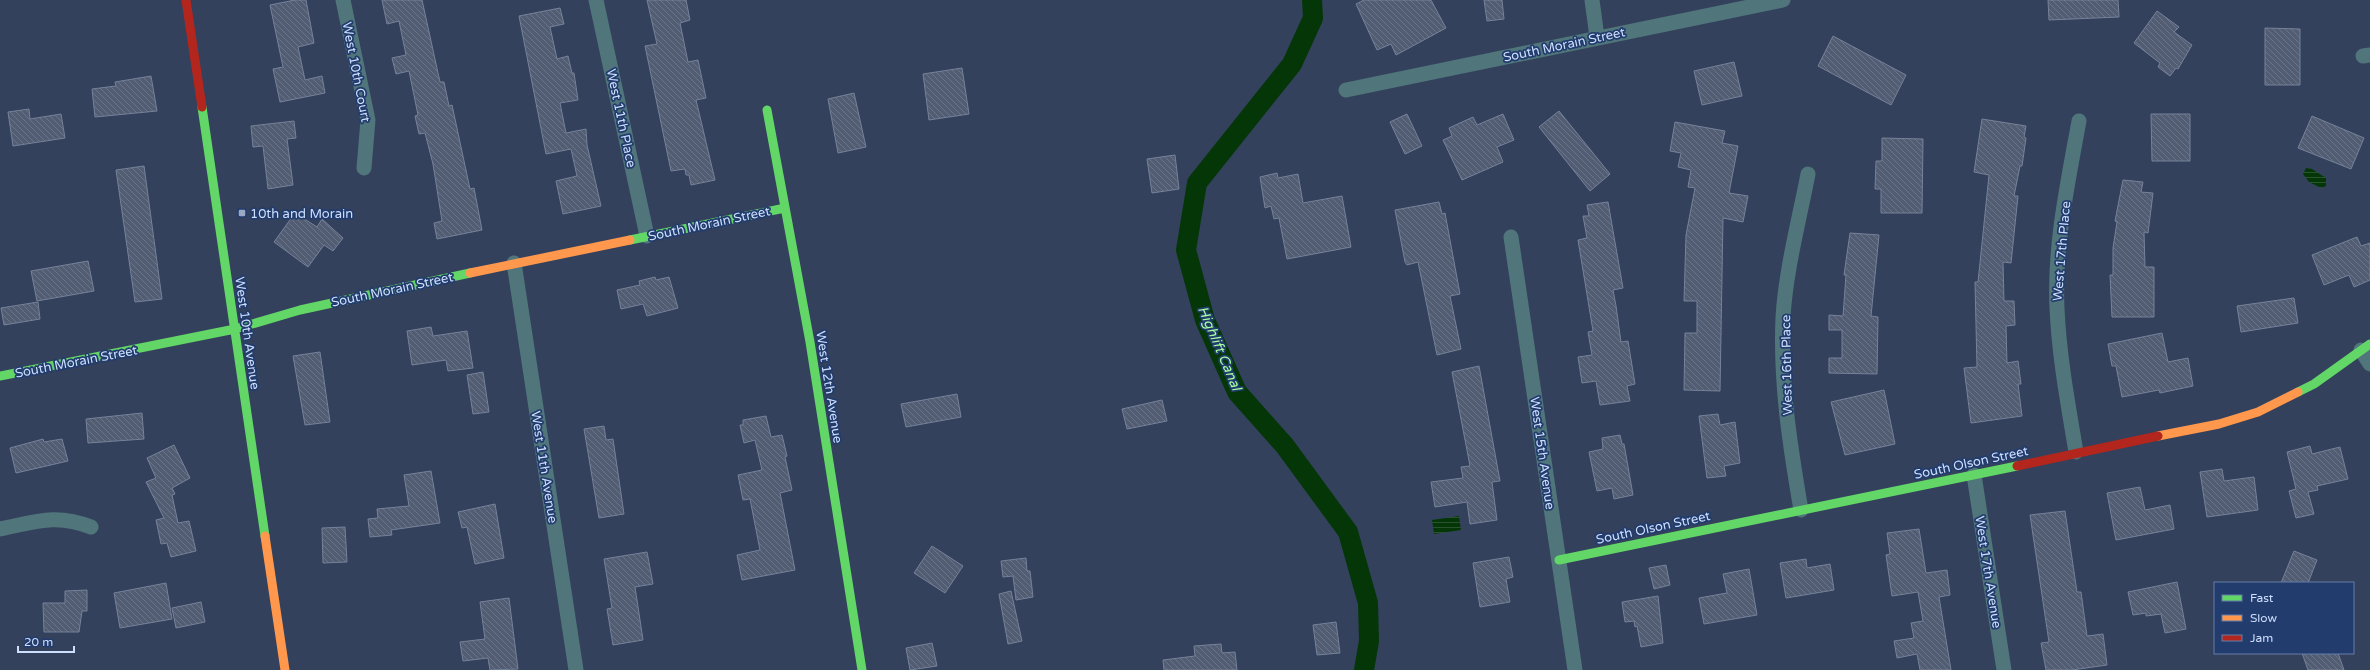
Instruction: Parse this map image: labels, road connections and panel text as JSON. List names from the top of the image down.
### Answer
{
  "streets": {
    "street": [
      "South Morain Street",
      "West 10th Court",
      "West 11th Place",
      "West 17th Place",
      "West 10th Avenue",
      "West 16th Place",
      "West 12th Avenue",
      "West 15th Avenue",
      "South Olson Street",
      "West 11th Avenue",
      "West 17th Avenue"
    ]
  },
  "crossings": [
    ["South Morain Street", "West 11th Place"],
    ["South Morain Street", "West 10th Avenue"],
    ["South Morain Street", "West 12th Avenue"],
    ["South Morain Street", "West 11th Avenue"],
    ["West 17th Place", "South Olson Street"],
    ["West 16th Place", "South Olson Street"],
    ["West 15th Avenue", "South Olson Street"],
    ["South Olson Street", "West 17th Avenue"]
  ],
  "water": ["Highlift Canal"],
  "places": {
    "transit": ["10th and Morain"]
  },
  "legend": ["Fast", "Slow", "Jam"],
  "scale_bar": "20 m"
}
